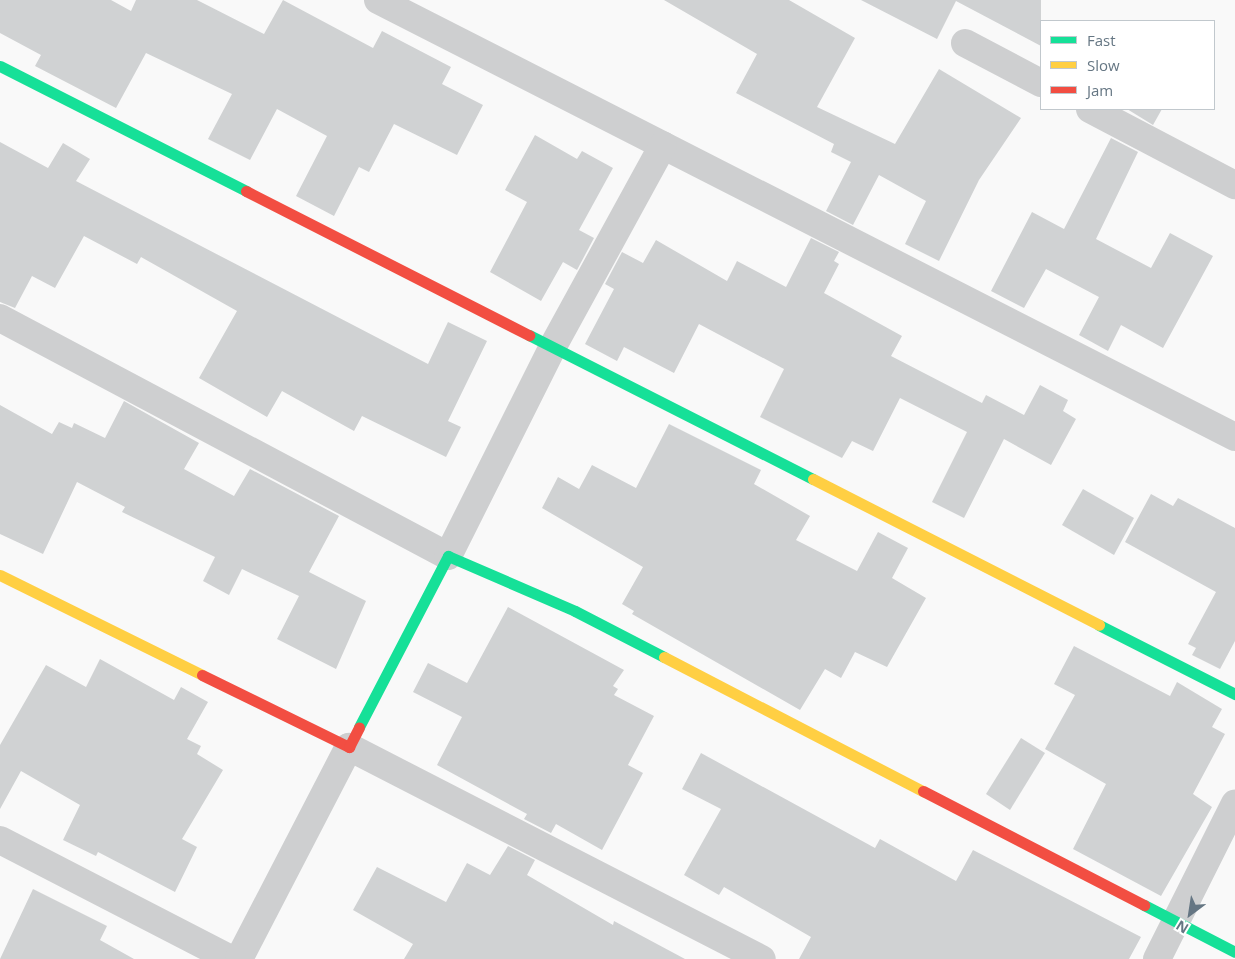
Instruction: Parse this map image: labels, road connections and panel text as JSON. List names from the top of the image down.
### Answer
{
  "legend": ["Fast", "Slow", "Jam"],
  "north": "bottom left"
}
